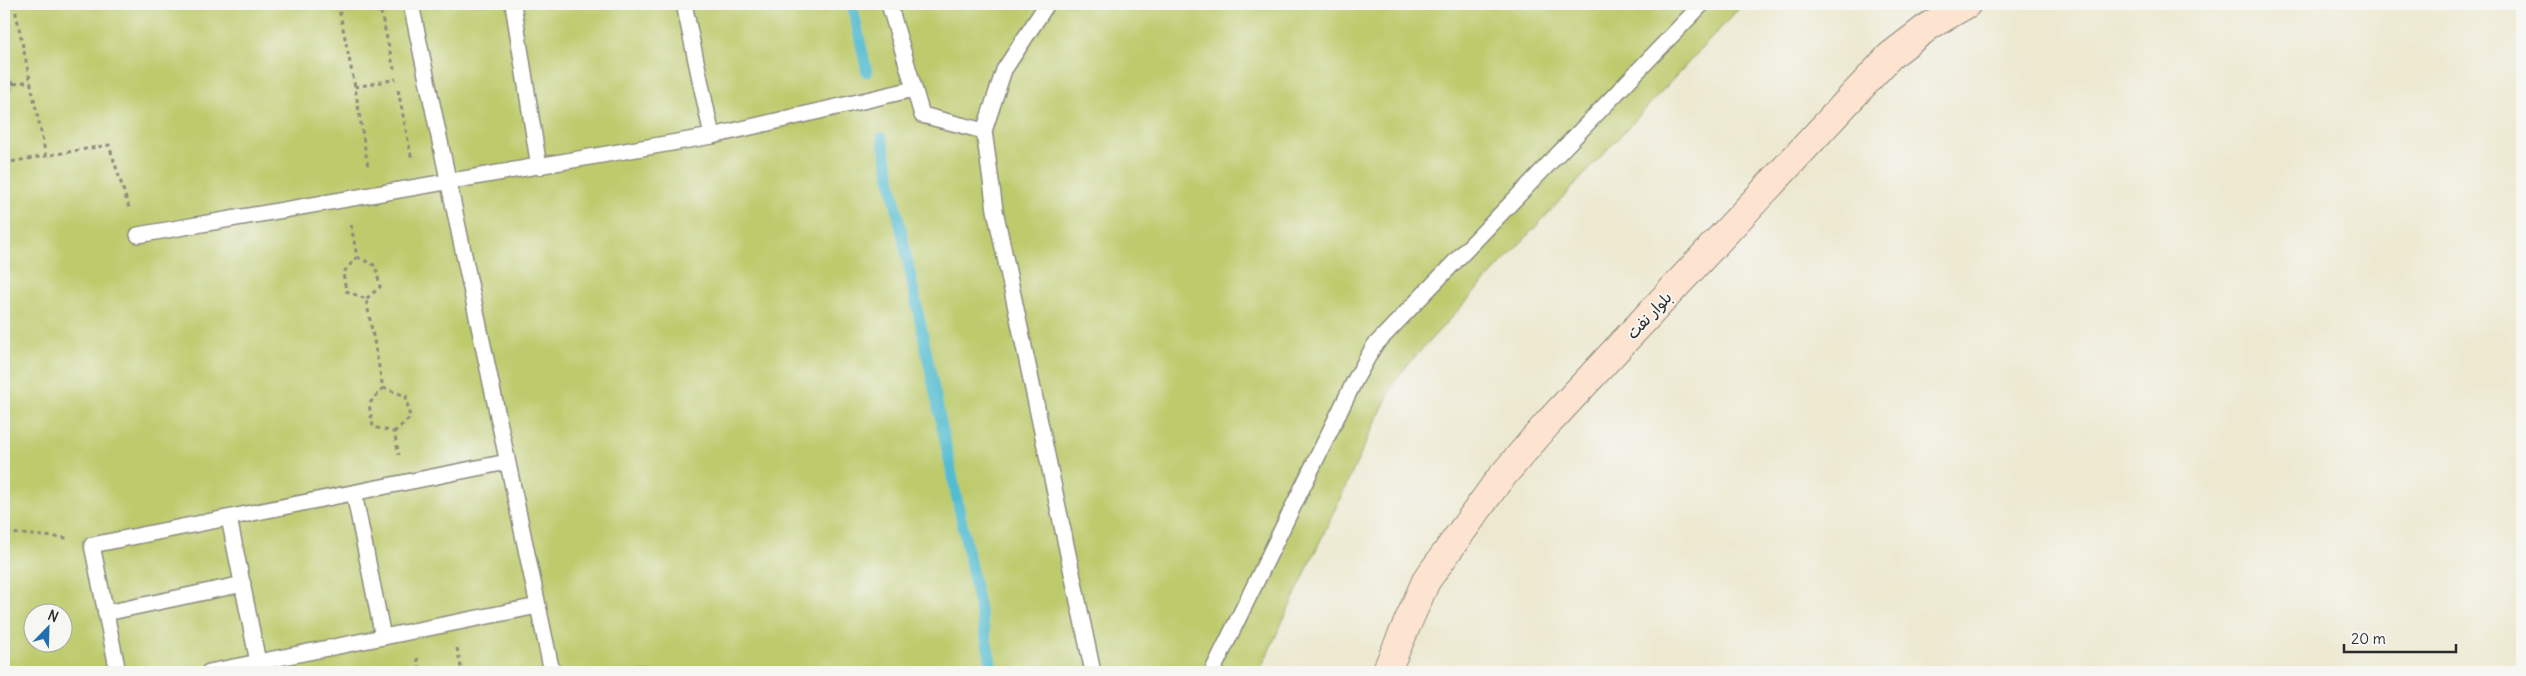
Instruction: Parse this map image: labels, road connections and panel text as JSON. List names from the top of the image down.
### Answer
{
  "streets": {
    "street": ["بلوار نفت"]
  },
  "scale_bar": "20 m",
  "north": "top right"
}
